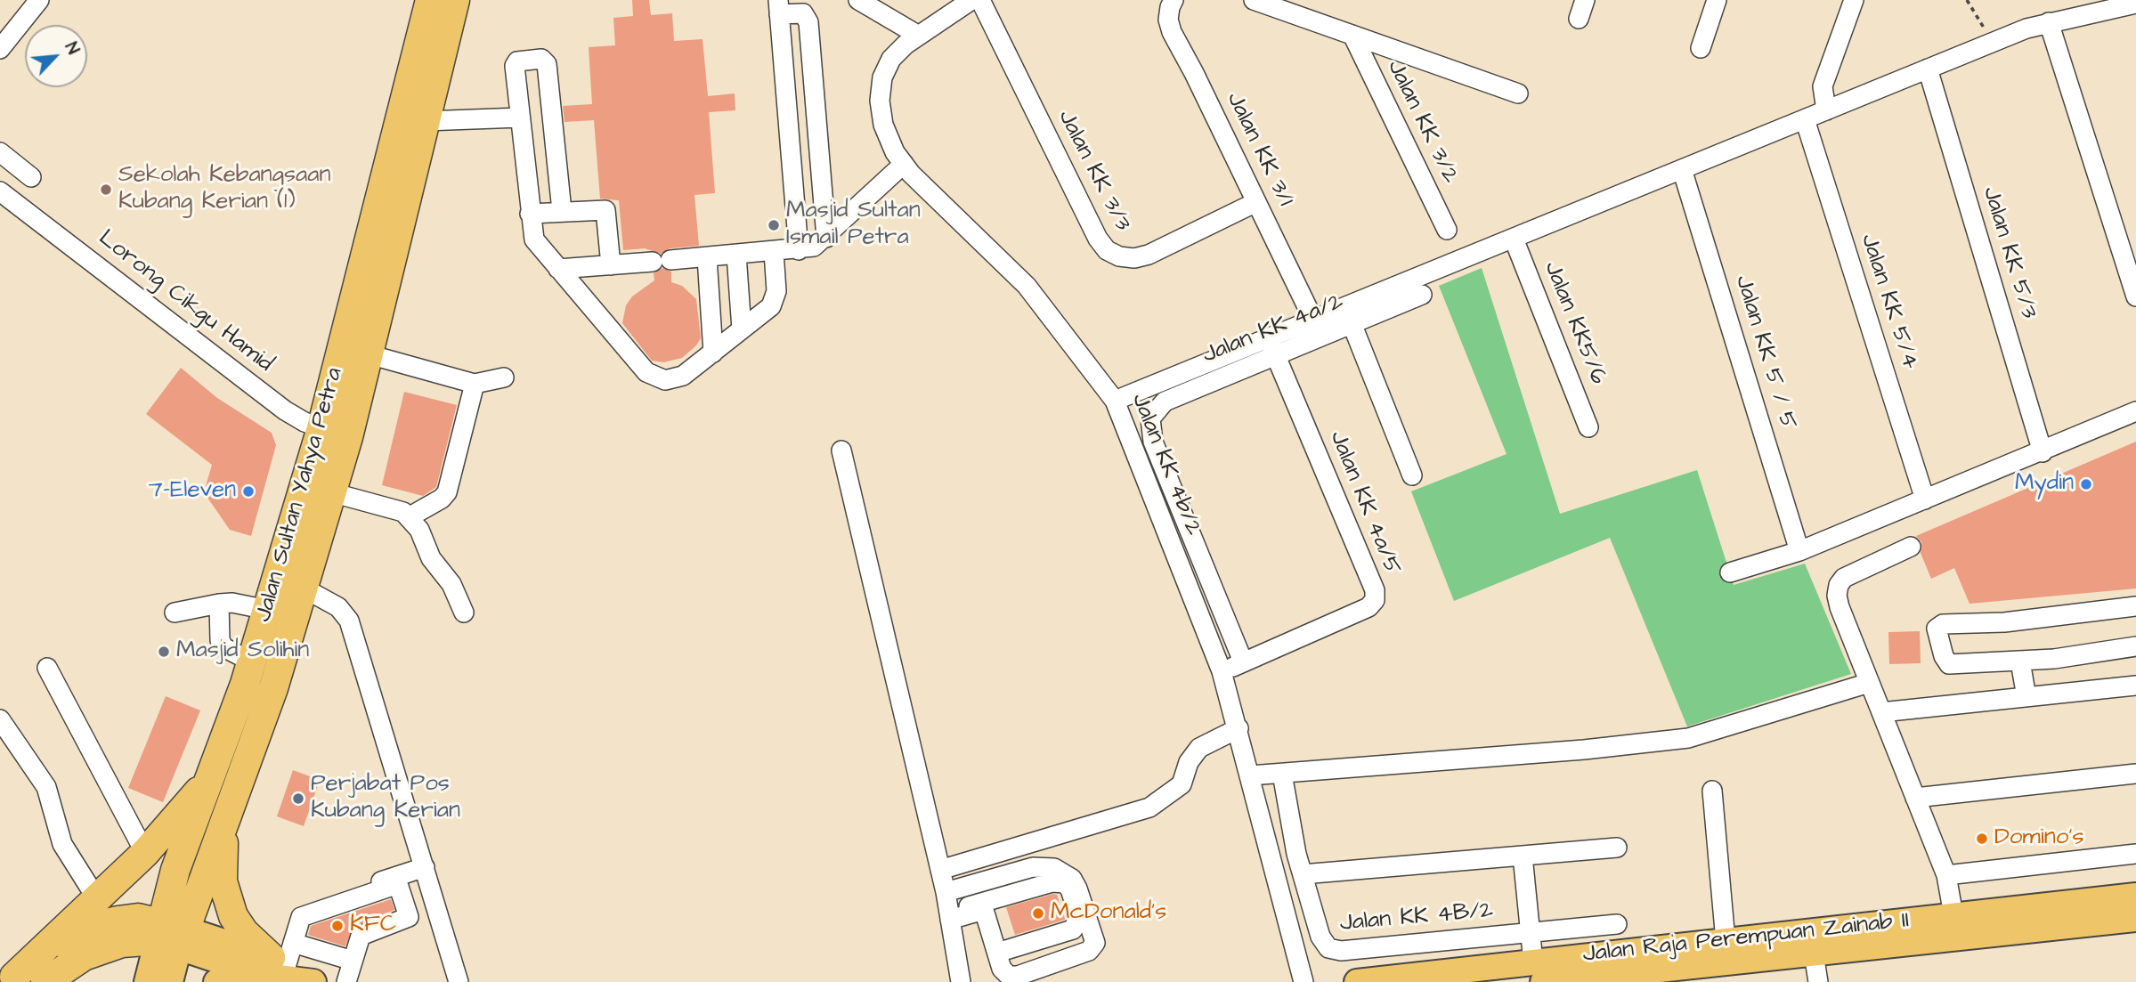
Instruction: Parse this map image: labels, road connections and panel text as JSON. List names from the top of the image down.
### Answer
{
  "streets": {
    "highway": ["Jalan Sultan Yahya Petra"],
    "main road": ["Jalan Raja Perempuan Zainab II"],
    "street": [
      "Jalan KK 3/2",
      "Jalan KK 3/1",
      "Jalan KK 3/3",
      "Jalan KK 5/3",
      "Lorong Cikgu Hamid",
      "Jalan KK 5/4",
      "Jalan KK5/6",
      "Jalan KK 4a/2",
      "Jalan KK 5 / 5",
      "Jalan KK 4b/2",
      "Jalan KK 4a/5",
      "Jalan KK 4B/2"
    ]
  },
  "crossings": [
    ["Jalan KK 3/1", "Jalan KK 3/3"],
    ["Lorong Cikgu Hamid", "Jalan Sultan Yahya Petra"],
    ["Jalan KK 4a/2", "Jalan KK 4a/5"],
    ["Jalan KK 4b/2", "Jalan KK 4a/5"]
  ],
  "places": [
    "Sekolah Kebangsaan Kubang Kerian (1)",
    "Masjid Sultan Ismail Petra",
    "Mydin",
    "7-Eleven",
    "Masjid Solihin",
    "Perjabat Pos Kubang Kerian",
    "Domino's",
    "McDonald's",
    "KFC"
  ],
  "north": "top right"
}
